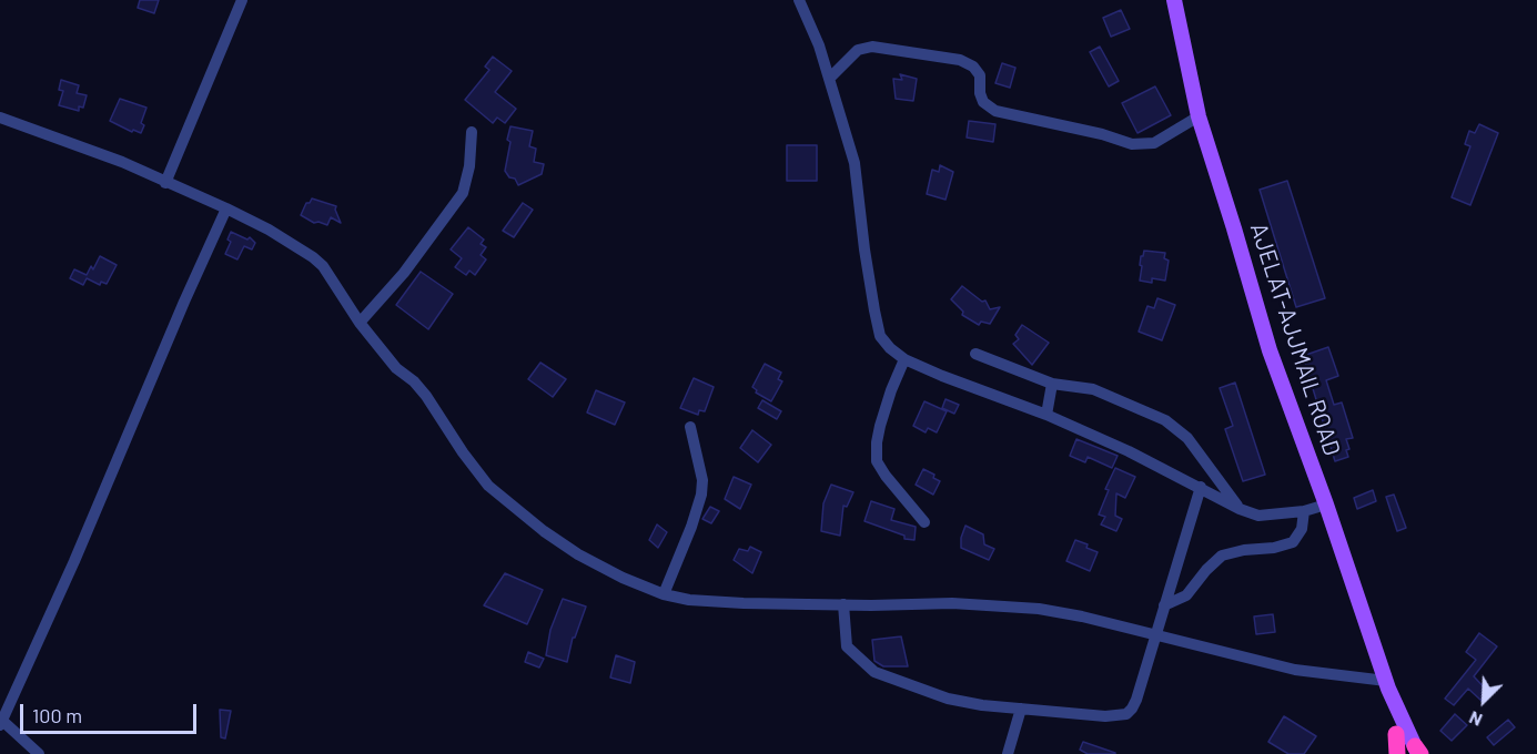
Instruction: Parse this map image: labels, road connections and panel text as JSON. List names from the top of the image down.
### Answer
{
  "streets": {
    "main road": ["AJELAT-AJJMAIL ROAD"]
  },
  "scale_bar": "100 m",
  "north": "bottom left"
}
